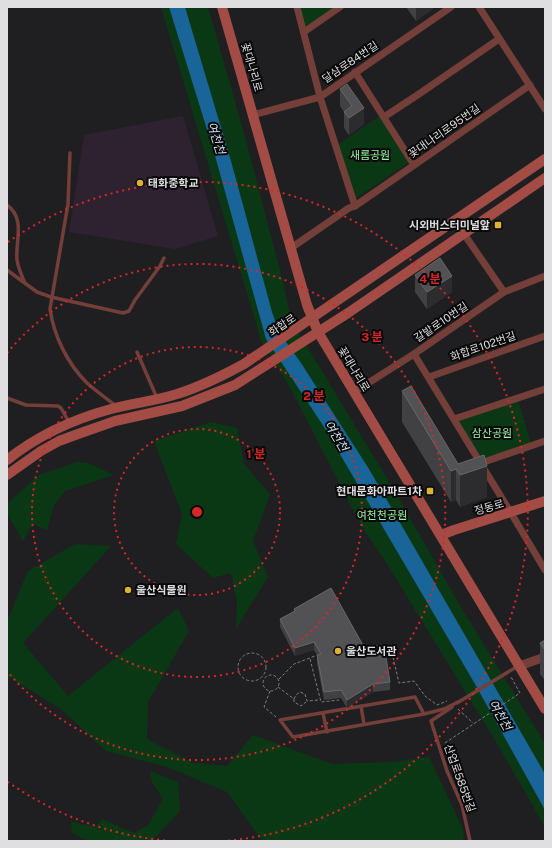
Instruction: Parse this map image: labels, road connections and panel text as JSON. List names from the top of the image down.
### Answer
{
  "streets": {
    "main road": ["꽃대나리로", "화합로", "정동로"],
    "street": [
      "달삼로84번길",
      "꽃대나리로95번길",
      "갈밭로10번길",
      "화합로102번길"
    ],
    "lane": ["산업로585번길"]
  },
  "crossings": [
    ["달삼로84번길", "꽃대나리로"],
    ["꽃대나리로", "꽃대나리로95번길"],
    ["꽃대나리로", "갈밭로10번길"],
    ["꽃대나리로", "화합로"],
    ["꽃대나리로", "정동로"]
  ],
  "water": ["여천천"],
  "parks": ["새롬공원", "삼산공원", "여천천공원"],
  "places": {
    "other": ["태화중학교", "울산식물원", "울산도서관"],
    "transit": ["시외버스터미널앞", "현대문화아파트1차"]
  },
  "rings": [
    "4 분",
    "3 분",
    "2 분",
    "1 분"
  ]
}
